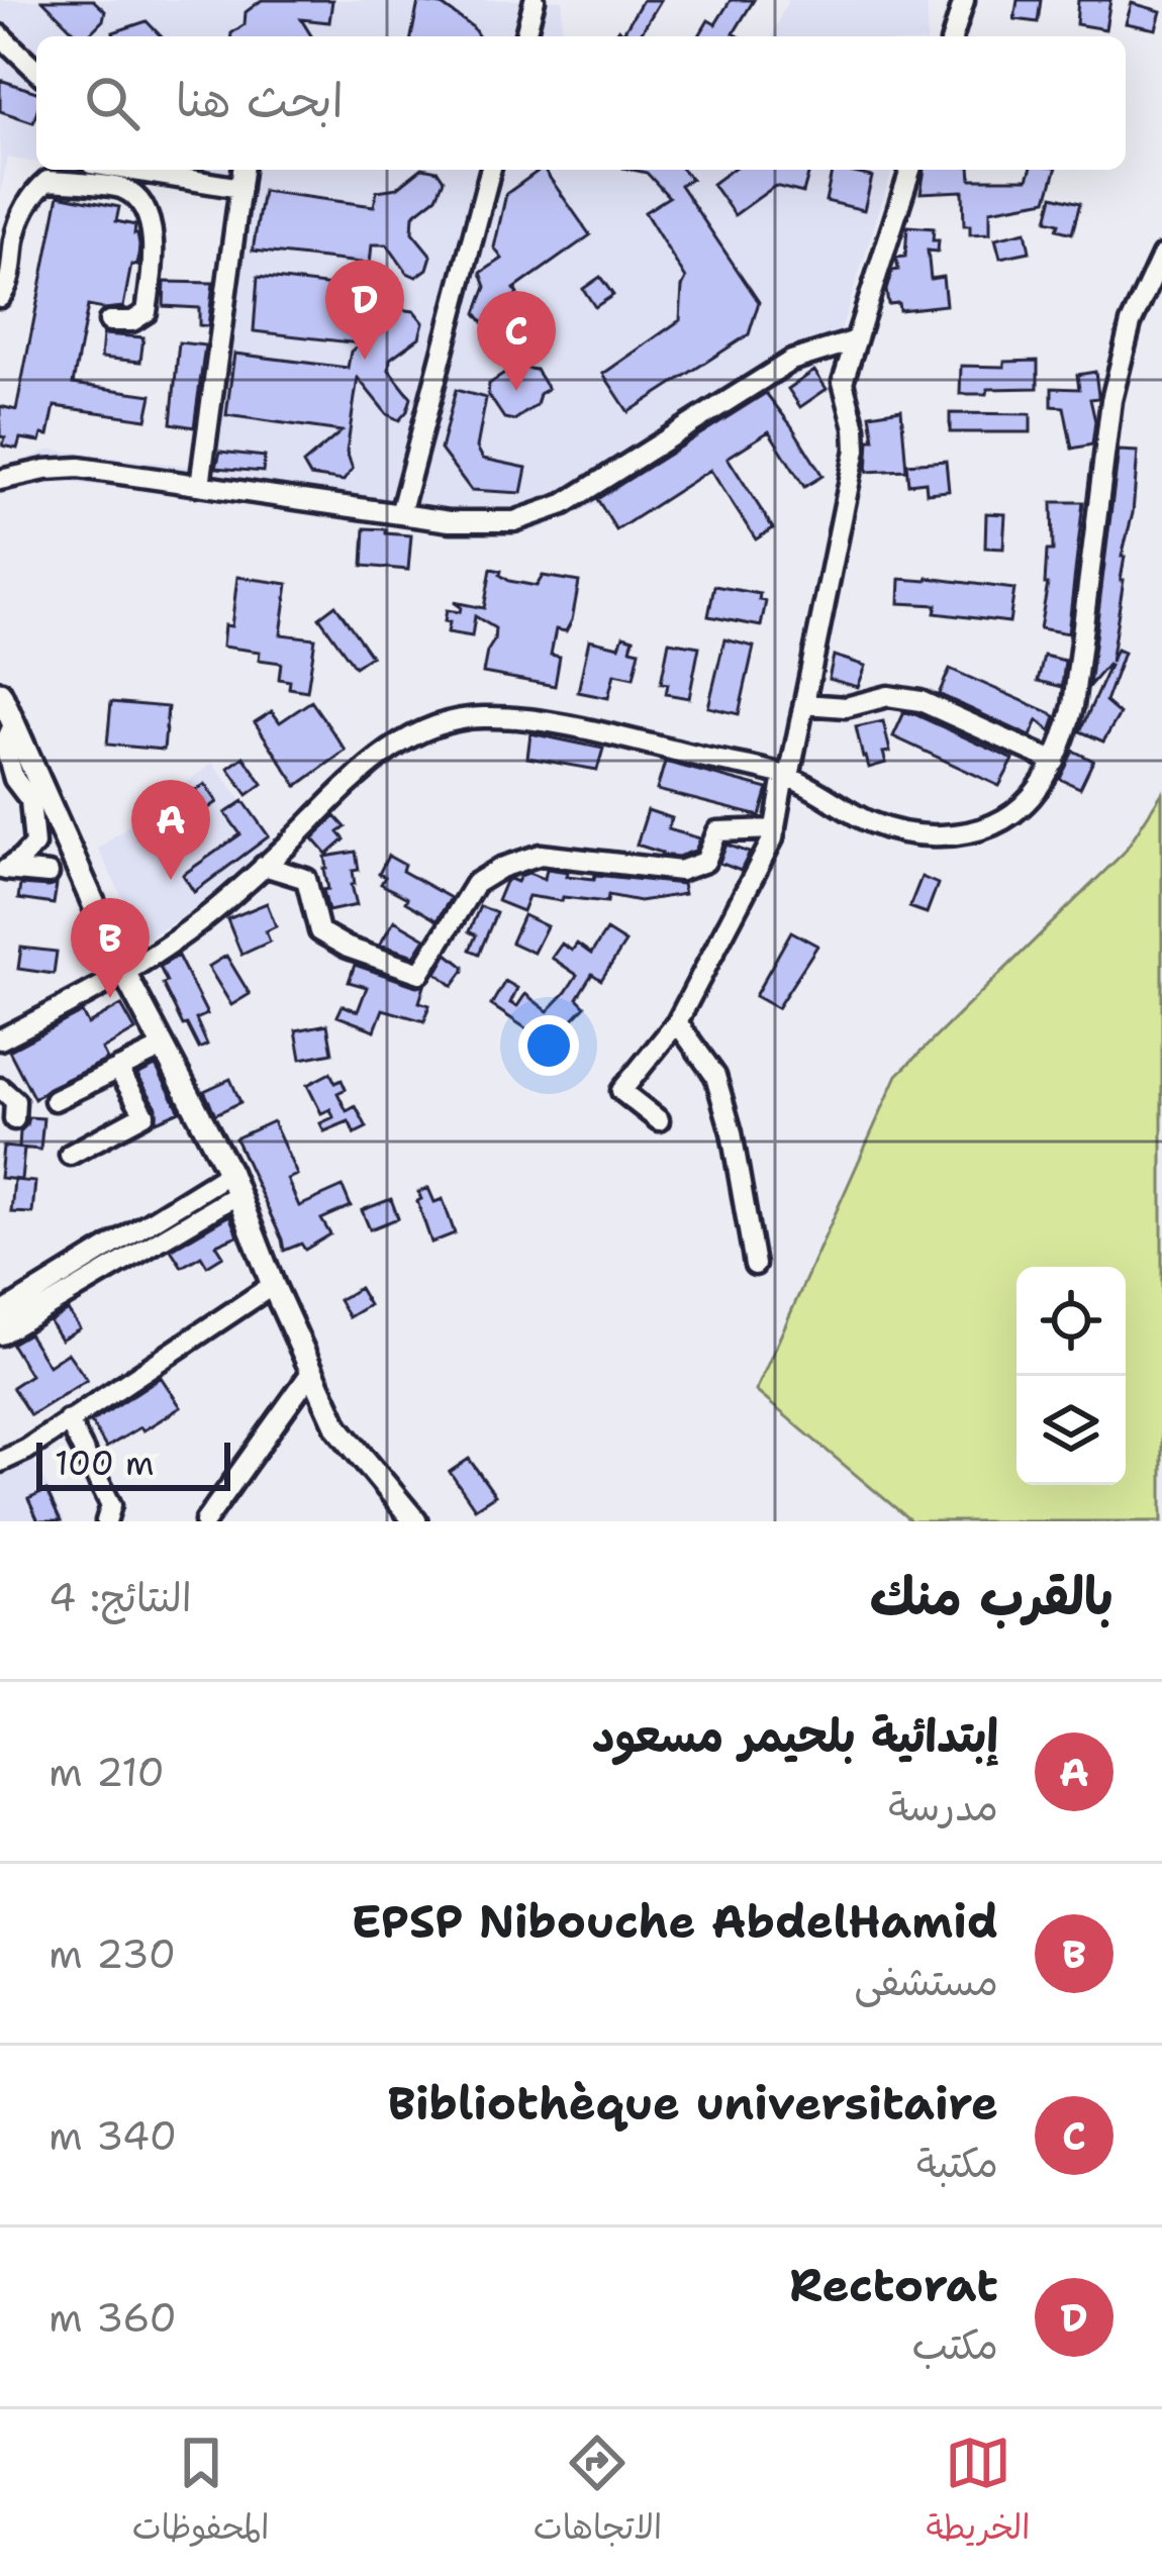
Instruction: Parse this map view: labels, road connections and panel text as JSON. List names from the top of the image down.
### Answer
{
  "scale_bar": "100 m",
  "page": {
    "search": "ابحث هنا",
    "pins": [
      "D",
      "C",
      "A",
      "B"
    ],
    "scale": "100 m",
    "heading": ["بالقرب منك", "النتائج: 4"],
    "list": [
      {
        "mark": "A",
        "name": "إبتدائية بلحيمر مسعود",
        "note": "مدرسة",
        "value": "210 m"
      },
      {
        "mark": "B",
        "name": "EPSP Nibouche AbdelHamid",
        "note": "مستشفى",
        "value": "230 m"
      },
      {
        "mark": "C",
        "name": "Bibliothèque universitaire",
        "note": "مكتبة",
        "value": "340 m"
      },
      {
        "mark": "D",
        "name": "Rectorat",
        "note": "مكتب",
        "value": "360 m"
      }
    ],
    "nav": ["الخريطة", "الاتجاهات", "المحفوظات"]
  }
}
